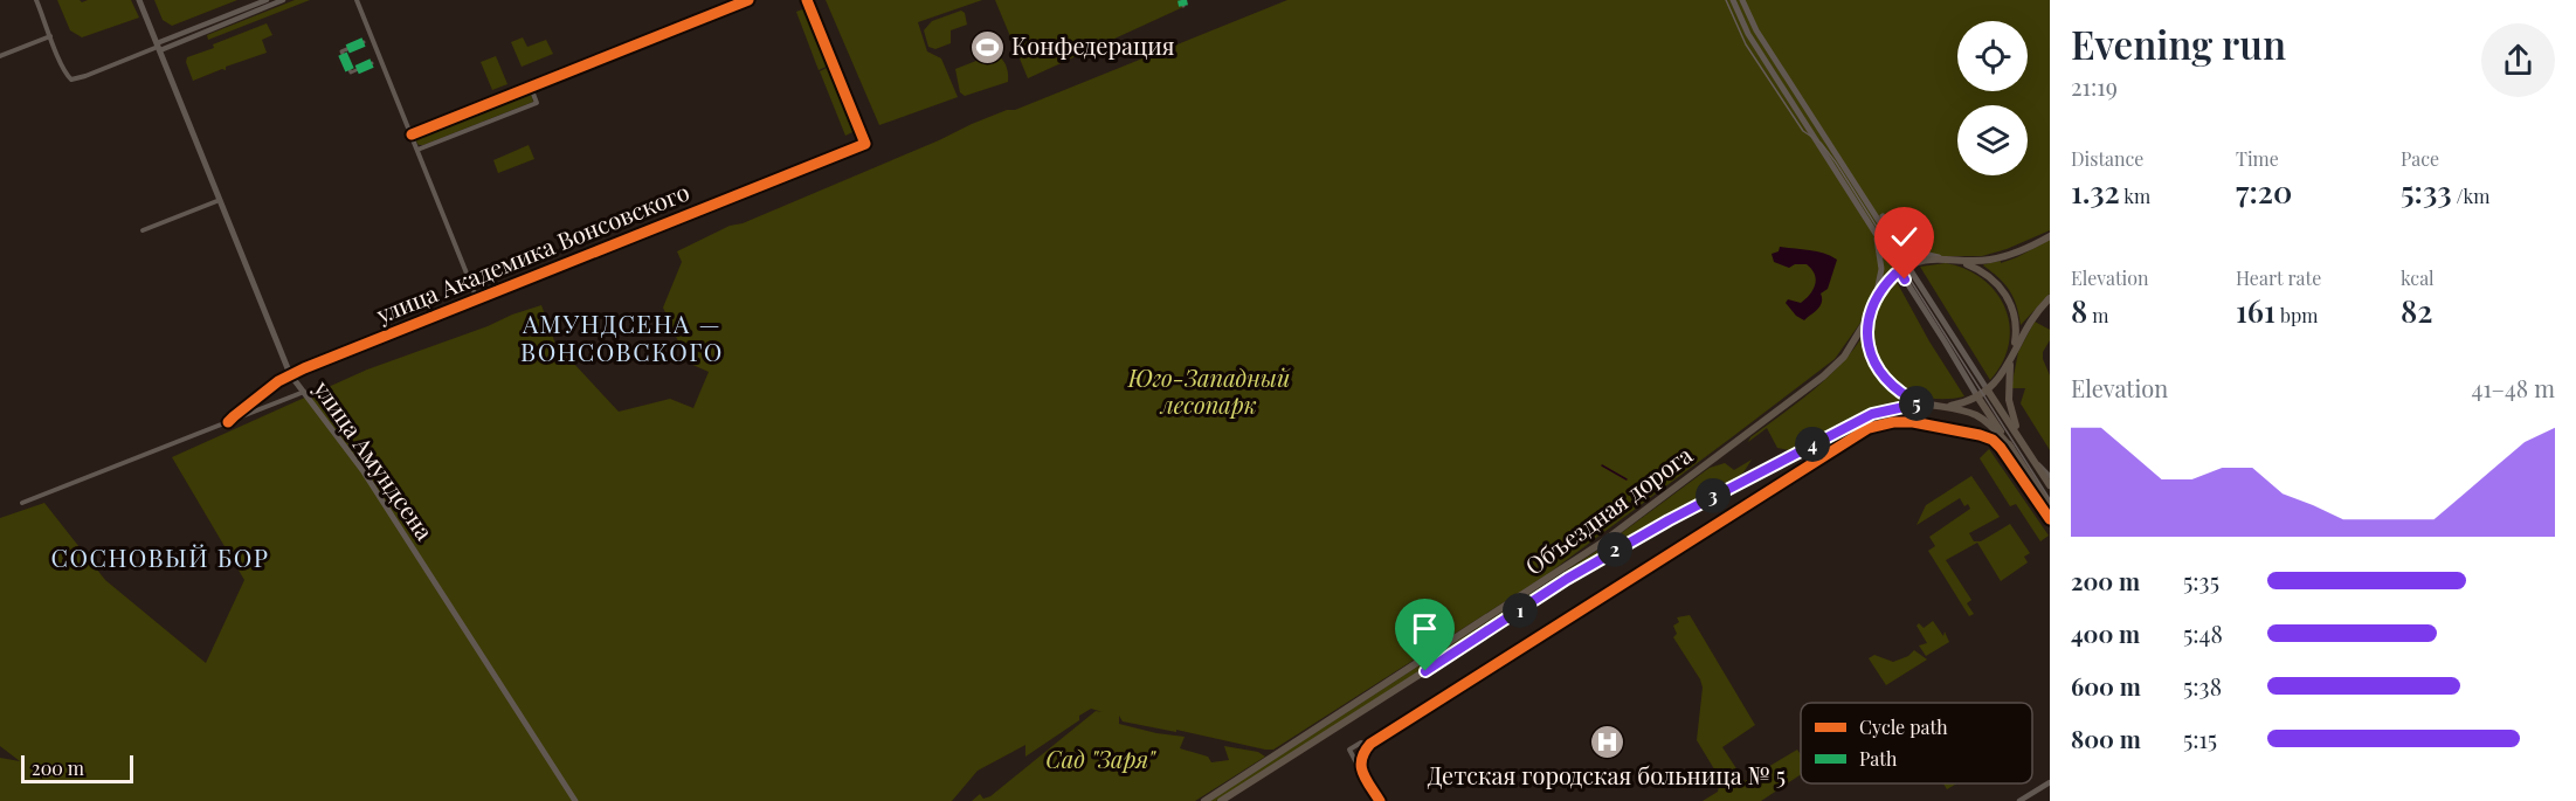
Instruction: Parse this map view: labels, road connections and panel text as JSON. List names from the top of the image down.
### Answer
{
  "streets": {
    "main road": ["улица Амундсена", "Объездная дорога"],
    "street": ["улица Академика Вонсовского"]
  },
  "crossings": [
    ["улица Академика Вонсовского", "улица Амундсена"]
  ],
  "districts": ["АМУНДСЕНА — ВОНСОВСКОГО", "СОСНОВЫЙ БОР"],
  "parks": ["Юго-Западный лесопарк", "Сад \"Заря\""],
  "places": {
    "sports": ["Конфедерация"],
    "hospital": ["Детская городская больница № 5"]
  },
  "legend": ["Cycle path", "Path"],
  "scale_bar": "200 m",
  "page": {
    "heading": ["Evening run", "21:19"],
    "stats": [
      ["Distance", "1.32 km"],
      ["Time", "7:20"],
      ["Pace", "5:33 /km"],
      ["Elevation", "8 m"],
      ["Heart rate", "161 bpm"],
      ["kcal", "82"]
    ],
    "chart": ["Elevation", "41–48 m"],
    "pins": [
      "5",
      "4",
      "3",
      "2",
      "1"
    ],
    "list": [
      {
        "name": "200 m",
        "note": "5:35"
      },
      {
        "name": "400 m",
        "note": "5:48"
      },
      {
        "name": "600 m",
        "note": "5:38"
      },
      {
        "name": "800 m",
        "note": "5:15"
      }
    ],
    "scale": "200 m"
  }
}
